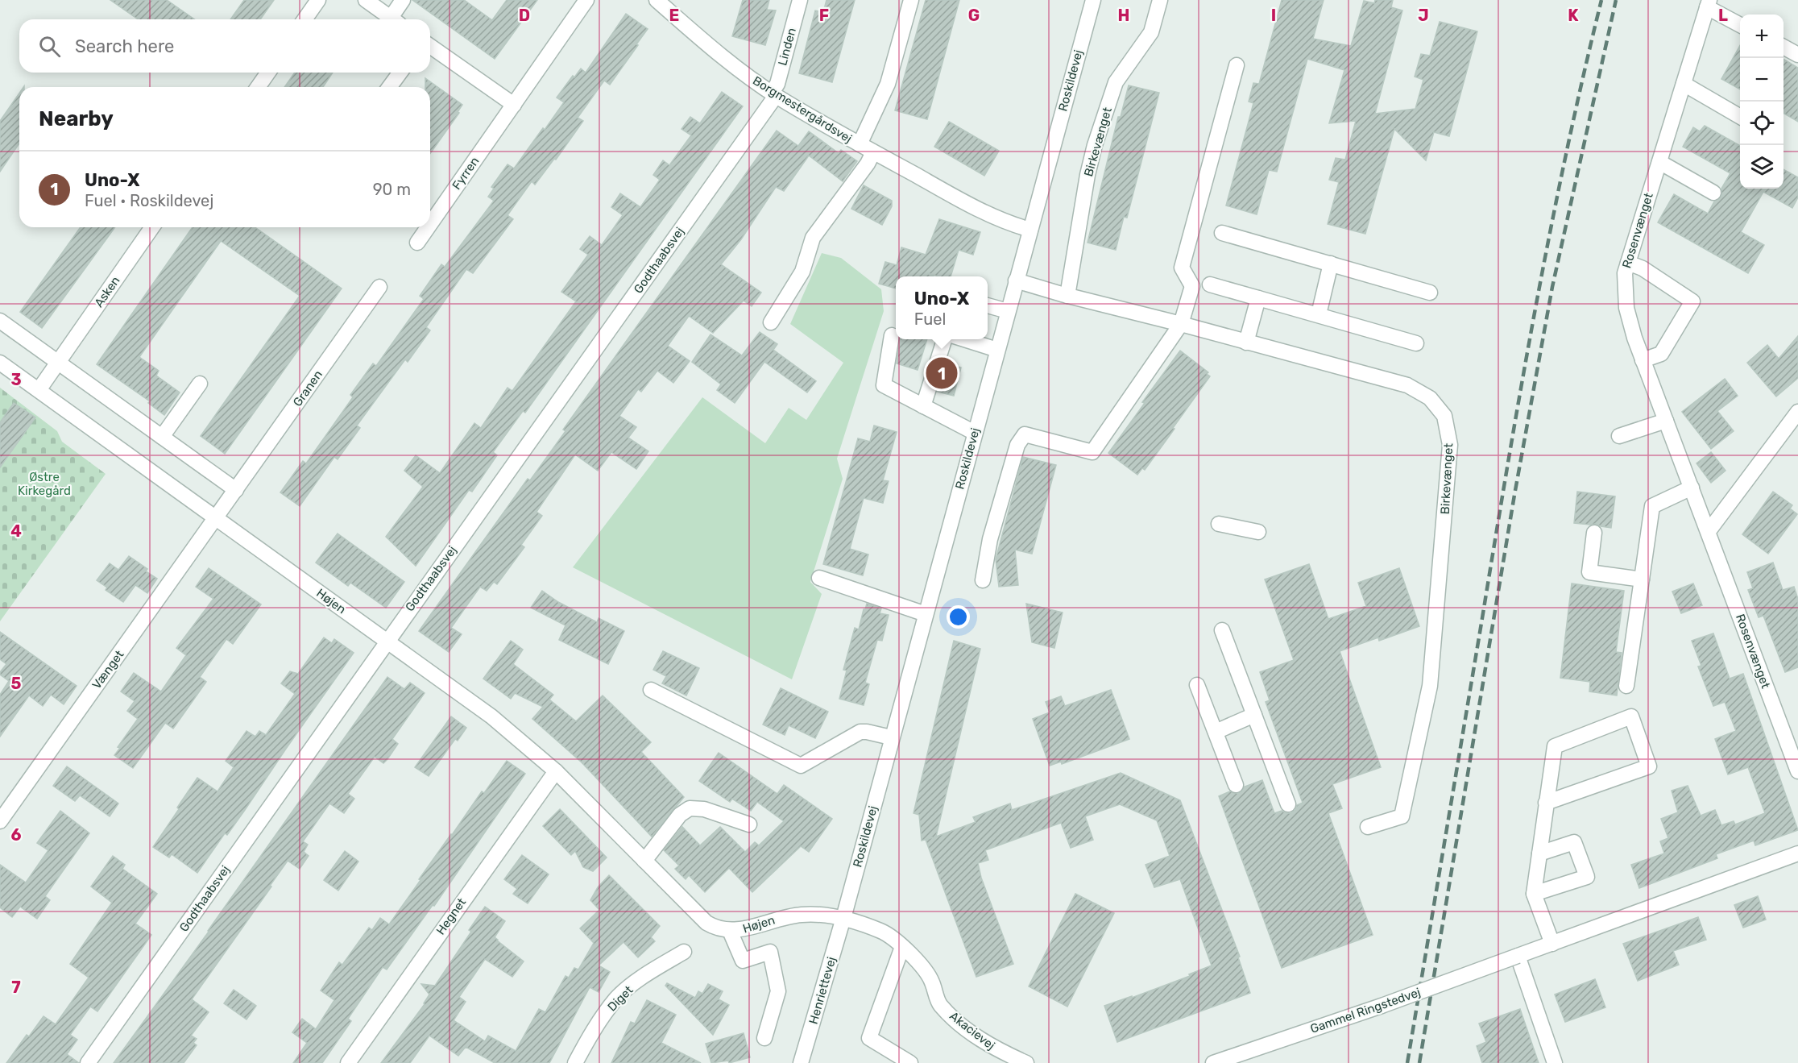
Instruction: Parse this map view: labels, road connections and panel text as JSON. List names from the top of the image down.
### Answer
{
  "streets": {
    "street": [
      "Linden",
      "Roskildevej",
      "Borgmestergårdsvej",
      "Birkevænget",
      "Fyrren",
      "Rosenvænget",
      "Godthaabsvej",
      "Asken",
      "Granen",
      "Højen",
      "Vænget",
      "Hegnet",
      "Henriettevej",
      "Diget",
      "Gammel Ringstedvej",
      "Akacievej"
    ]
  },
  "crossings": [
    ["Linden", "Borgmestergårdsvej"],
    ["Linden", "Godthaabsvej"],
    ["Roskildevej", "Borgmestergårdsvej"],
    ["Roskildevej", "Birkevænget"],
    ["Roskildevej", "Højen"],
    ["Roskildevej", "Henriettevej"],
    ["Roskildevej", "Akacievej"],
    ["Borgmestergårdsvej", "Godthaabsvej"],
    ["Godthaabsvej", "Højen"],
    ["Asken", "Højen"],
    ["Granen", "Højen"],
    ["Granen", "Vænget"],
    ["Højen", "Vænget"],
    ["Højen", "Hegnet"],
    ["Højen", "Henriettevej"],
    ["Højen", "Akacievej"],
    ["Henriettevej", "Akacievej"]
  ],
  "parks": ["Østre Kirkegård"],
  "page": {
    "map_buttons": ["+", "−"],
    "search": "Search here",
    "heading": "Nearby",
    "list": [
      {
        "mark": "1",
        "name": "Uno-X",
        "note": "Fuel · Roskildevej",
        "value": "90 m"
      }
    ],
    "popup": ["Uno-X", "Fuel"],
    "pins": "1"
  },
  "grid": {
    "columns": [
      "D",
      "E",
      "F",
      "G",
      "H",
      "I",
      "J",
      "K",
      "L"
    ],
    "rows": [
      "3",
      "4",
      "5",
      "6",
      "7"
    ]
  }
}
